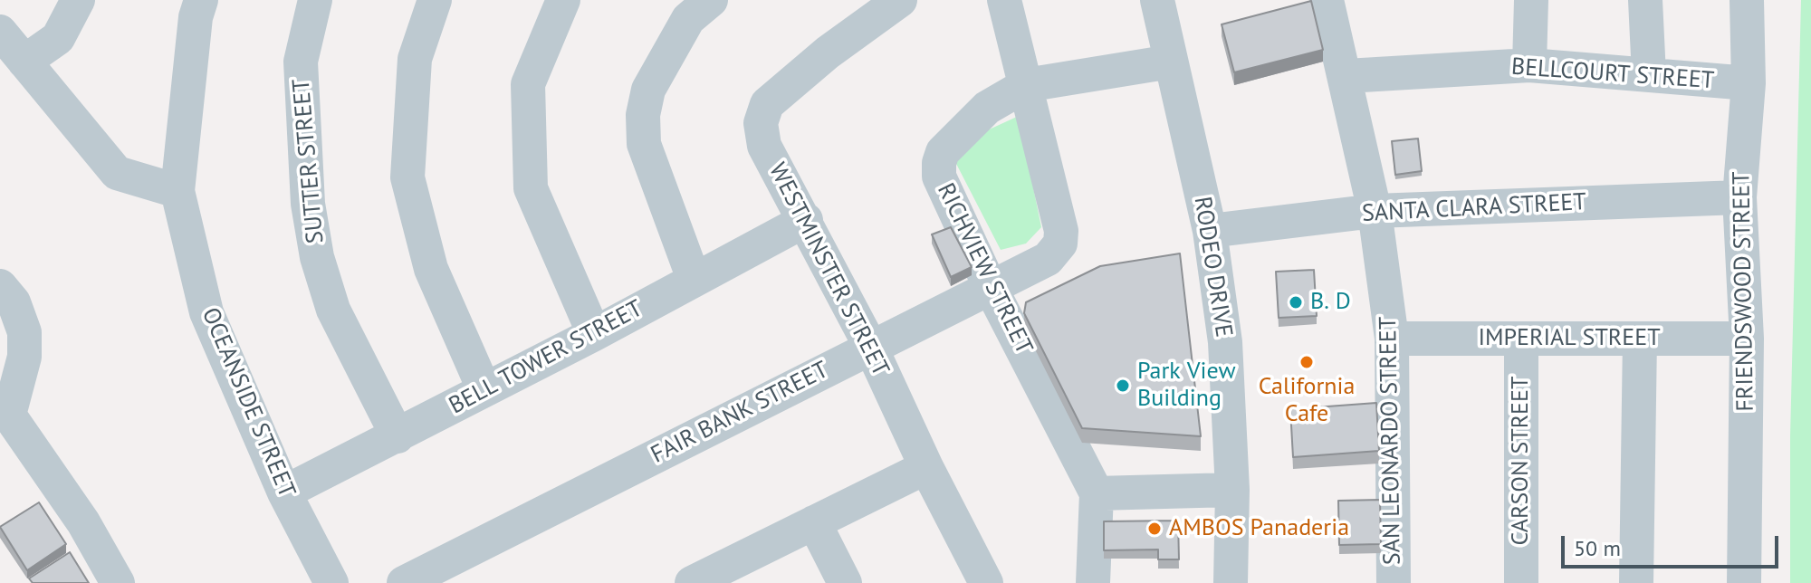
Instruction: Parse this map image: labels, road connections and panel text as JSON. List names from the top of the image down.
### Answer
{
  "streets": {
    "street": [
      "BELLCOURT STREET",
      "SUTTER STREET",
      "SANTA CLARA STREET",
      "RODEO DRIVE",
      "RICHVIEW STREET",
      "WESTMINSTER STREET",
      "FRIENDSWOOD STREET",
      "IMPERIAL STREET",
      "BELL TOWER STREET",
      "OCEANSIDE STREET",
      "FAIR BANK STREET",
      "SAN LEONARDO STREET",
      "CARSON STREET"
    ]
  },
  "crossings": [
    ["BELLCOURT STREET", "FRIENDSWOOD STREET"],
    ["BELLCOURT STREET", "SAN LEONARDO STREET"],
    ["SUTTER STREET", "BELL TOWER STREET"],
    ["SANTA CLARA STREET", "RODEO DRIVE"],
    ["SANTA CLARA STREET", "FRIENDSWOOD STREET"],
    ["SANTA CLARA STREET", "SAN LEONARDO STREET"],
    ["RODEO DRIVE", "RICHVIEW STREET"],
    ["RICHVIEW STREET", "FAIR BANK STREET"],
    ["WESTMINSTER STREET", "BELL TOWER STREET"],
    ["WESTMINSTER STREET", "FAIR BANK STREET"],
    ["FRIENDSWOOD STREET", "IMPERIAL STREET"],
    ["IMPERIAL STREET", "SAN LEONARDO STREET"],
    ["IMPERIAL STREET", "CARSON STREET"],
    ["BELL TOWER STREET", "OCEANSIDE STREET"]
  ],
  "places": [
    "B. D",
    "California Cafe",
    "Park View Building",
    "AMBOS Panaderia"
  ],
  "scale_bar": "50 m"
}
